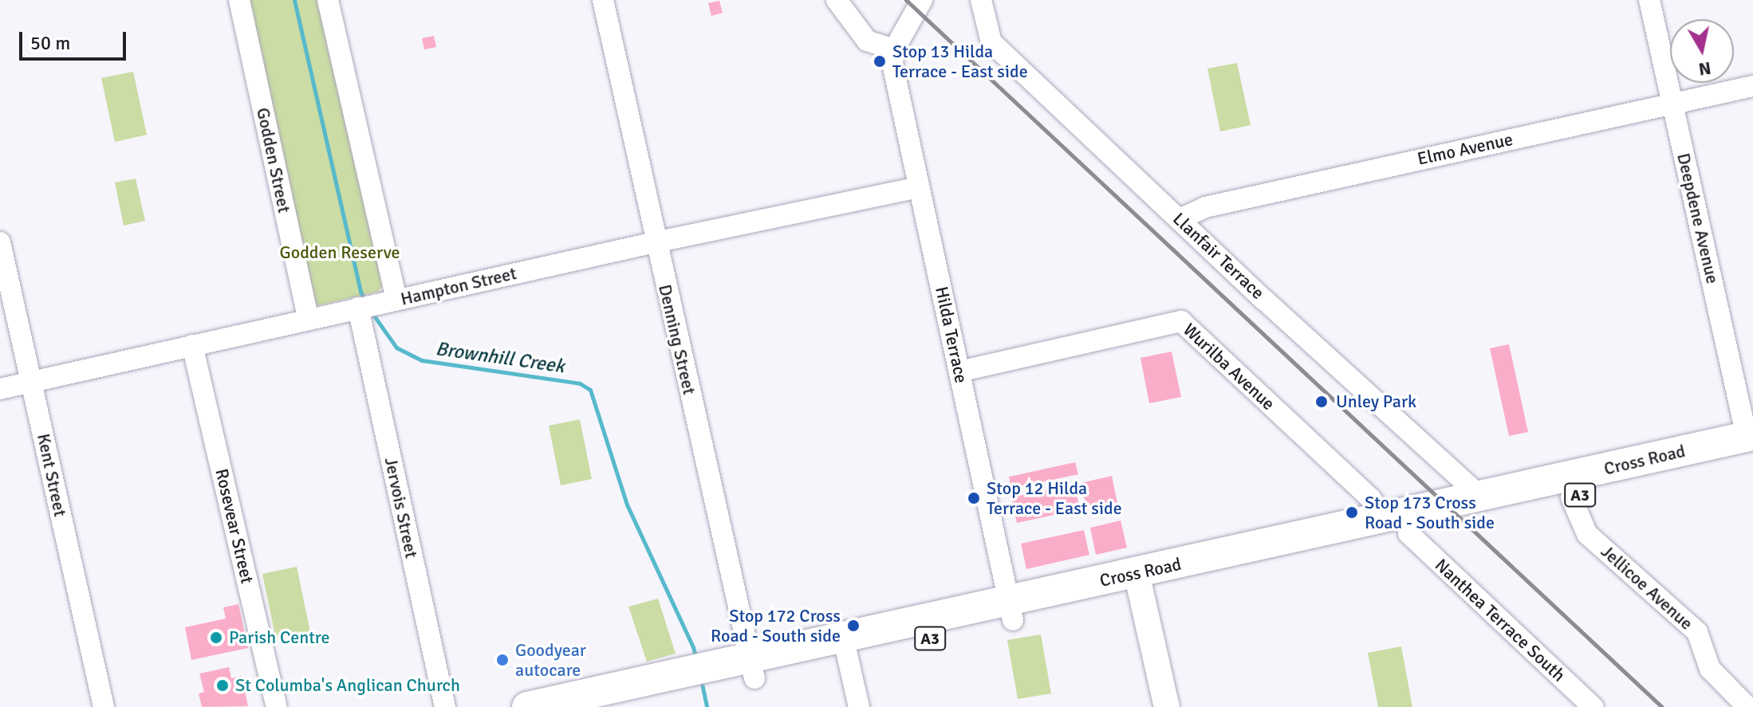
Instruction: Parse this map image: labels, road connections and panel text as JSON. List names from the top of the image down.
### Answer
{
  "streets": {
    "highway": ["Cross Road", "A3"],
    "street": [
      "Elmo Avenue",
      "Godden Street",
      "Deepdene Avenue",
      "Llanfair Terrace",
      "Hampton Street",
      "Hilda Terrace",
      "Denning Street",
      "Wurilba Avenue",
      "Kent Street",
      "Jervois Street",
      "Rosevear Street",
      "Jellicoe Avenue",
      "Nanthea Terrace South"
    ]
  },
  "crossings": [
    ["Elmo Avenue", "Deepdene Avenue"],
    ["Elmo Avenue", "Llanfair Terrace"],
    ["Godden Street", "Hampton Street"],
    ["Deepdene Avenue", "Cross Road"],
    ["Llanfair Terrace", "Cross Road"],
    ["Hampton Street", "Hilda Terrace"],
    ["Hampton Street", "Denning Street"],
    ["Hampton Street", "Kent Street"],
    ["Hampton Street", "Jervois Street"],
    ["Hampton Street", "Rosevear Street"],
    ["Hilda Terrace", "Wurilba Avenue"],
    ["Hilda Terrace", "Cross Road"],
    ["Denning Street", "Cross Road"],
    ["Wurilba Avenue", "Cross Road"],
    ["Cross Road", "Jellicoe Avenue"],
    ["Cross Road", "Nanthea Terrace South"]
  ],
  "water": ["Brownhill Creek"],
  "parks": ["Godden Reserve"],
  "places": [
    "Stop 13 Hilda Terrace - East side",
    "Unley Park",
    "Stop 12 Hilda Terrace - East side",
    "Stop 173 Cross Road - South side",
    "Stop 172 Cross Road - South side",
    "Parish Centre",
    "Goodyear autocare",
    "St Columba's Anglican Church"
  ],
  "scale_bar": "50 m",
  "north": "bottom"
}
